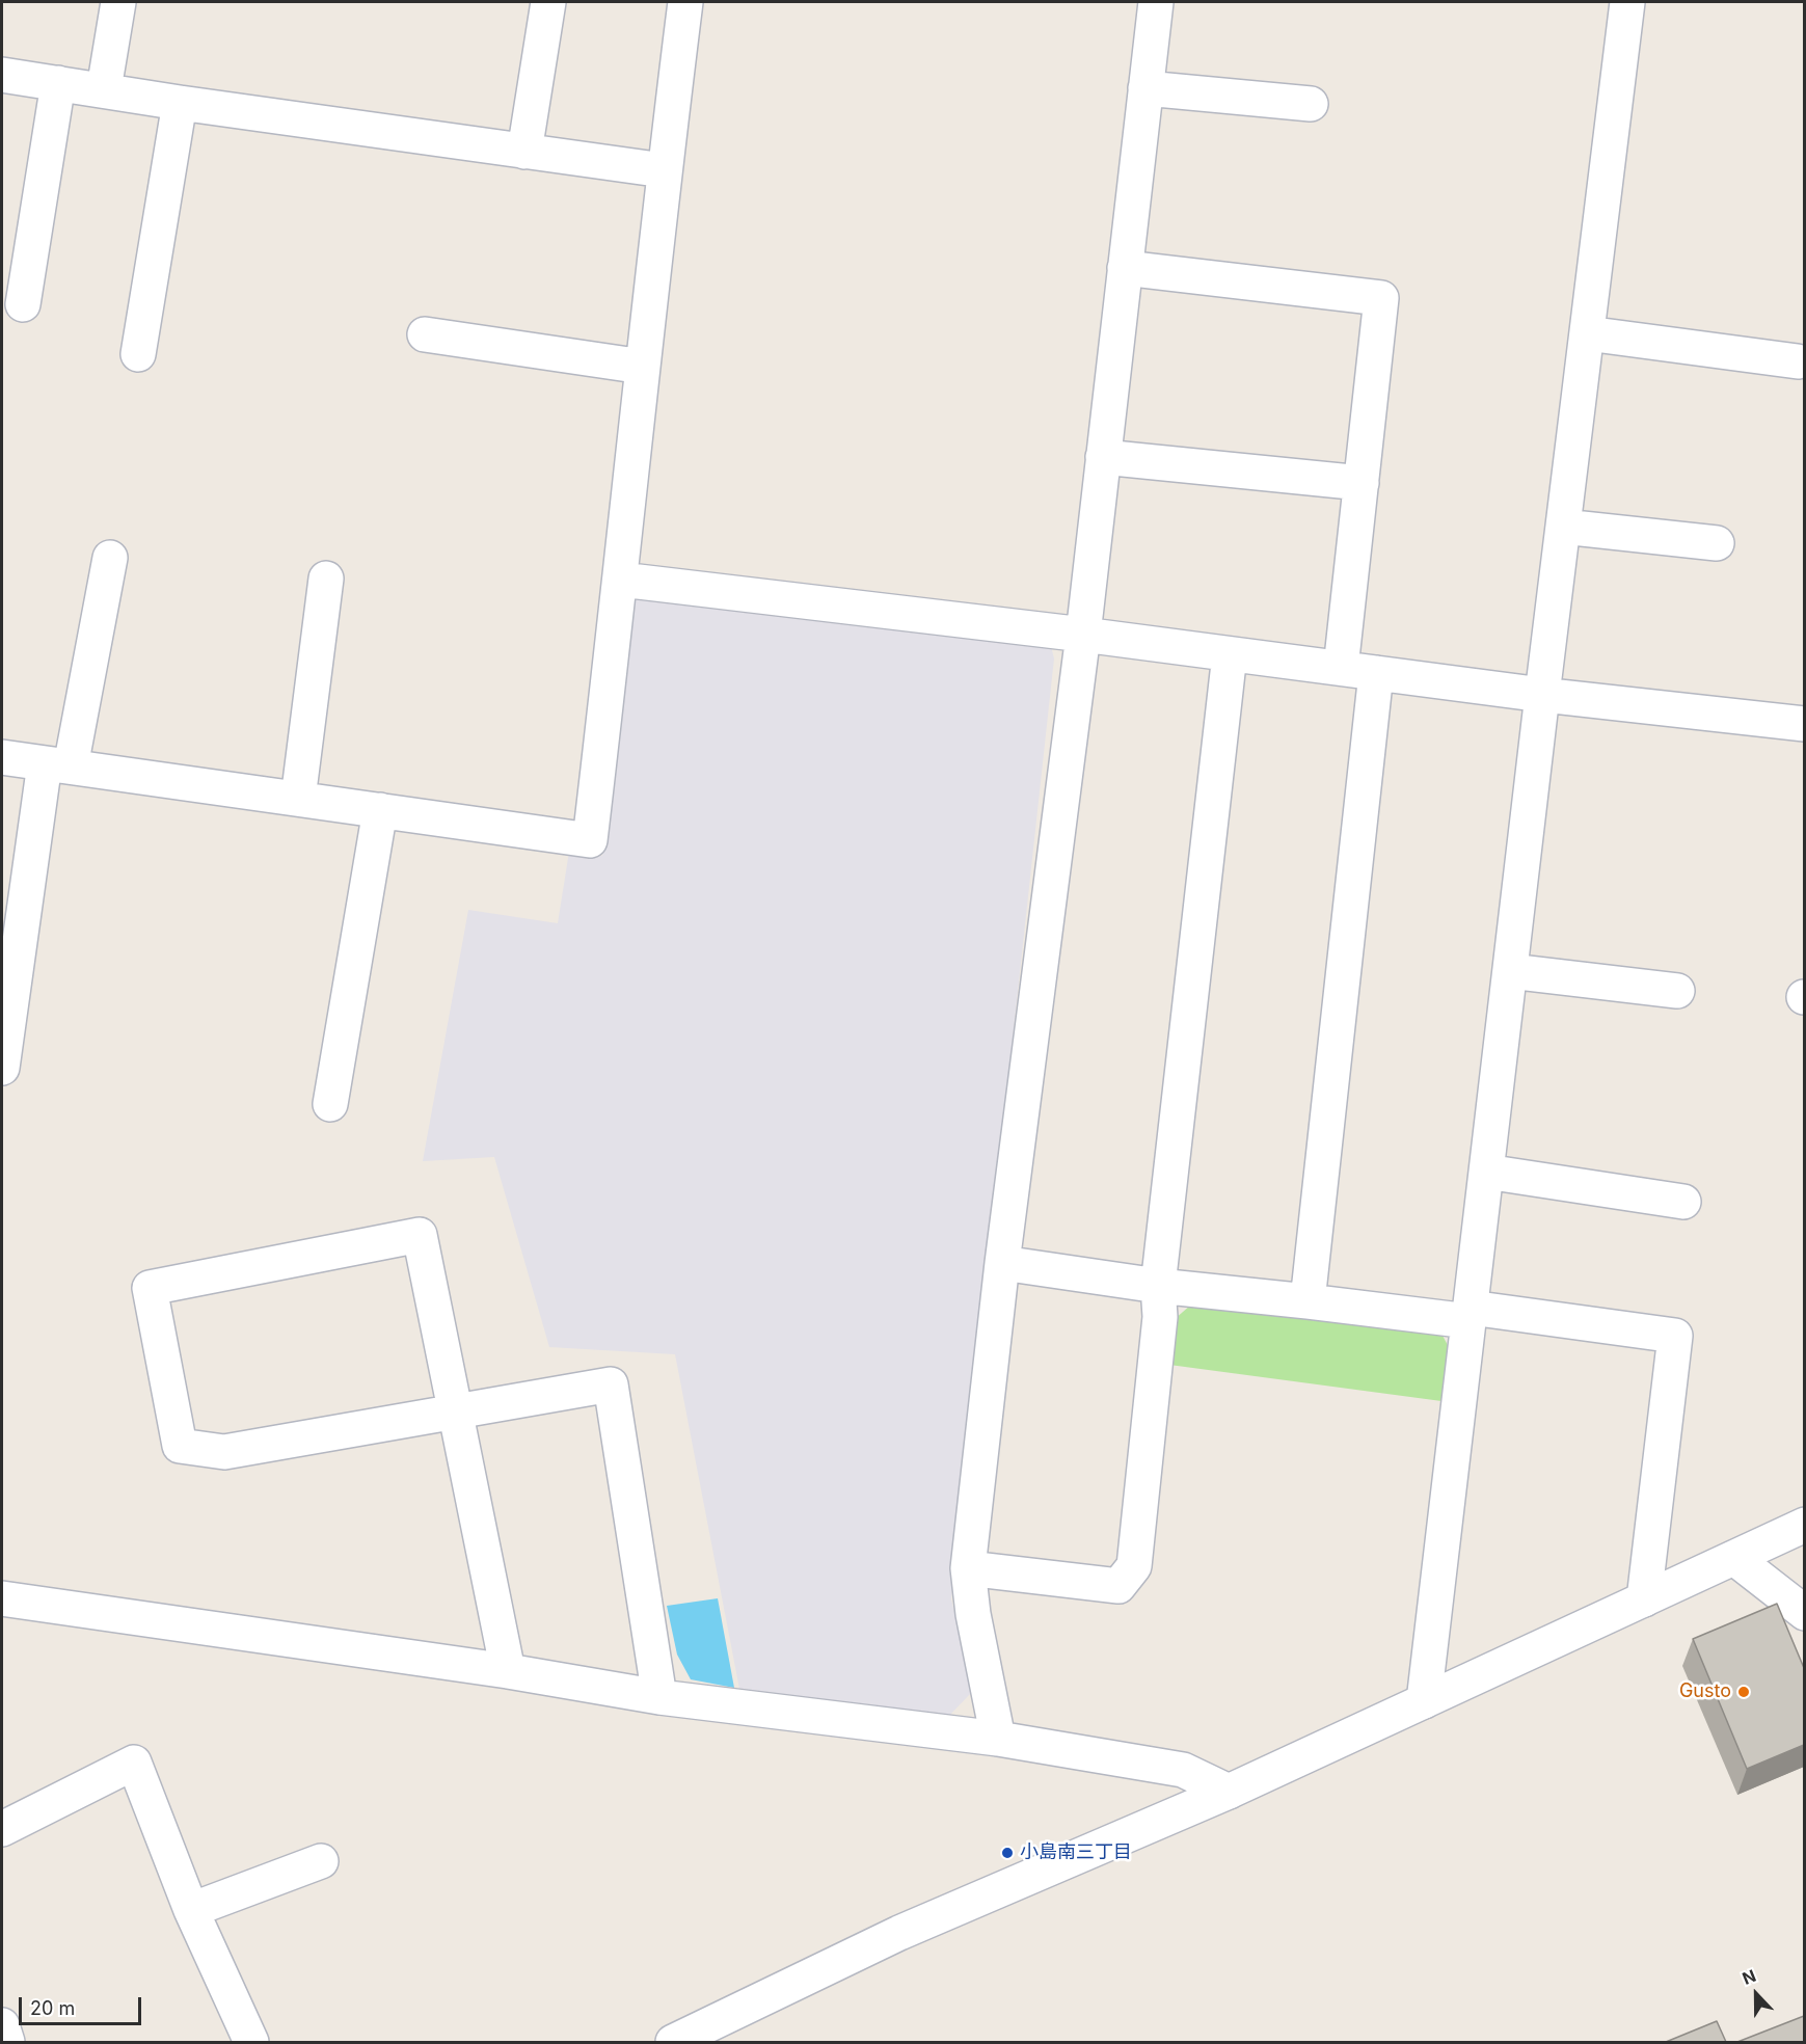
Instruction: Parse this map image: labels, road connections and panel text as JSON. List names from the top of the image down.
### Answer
{
  "places": ["Gusto", "小島南三丁目"],
  "scale_bar": "20 m",
  "north": "top"
}
